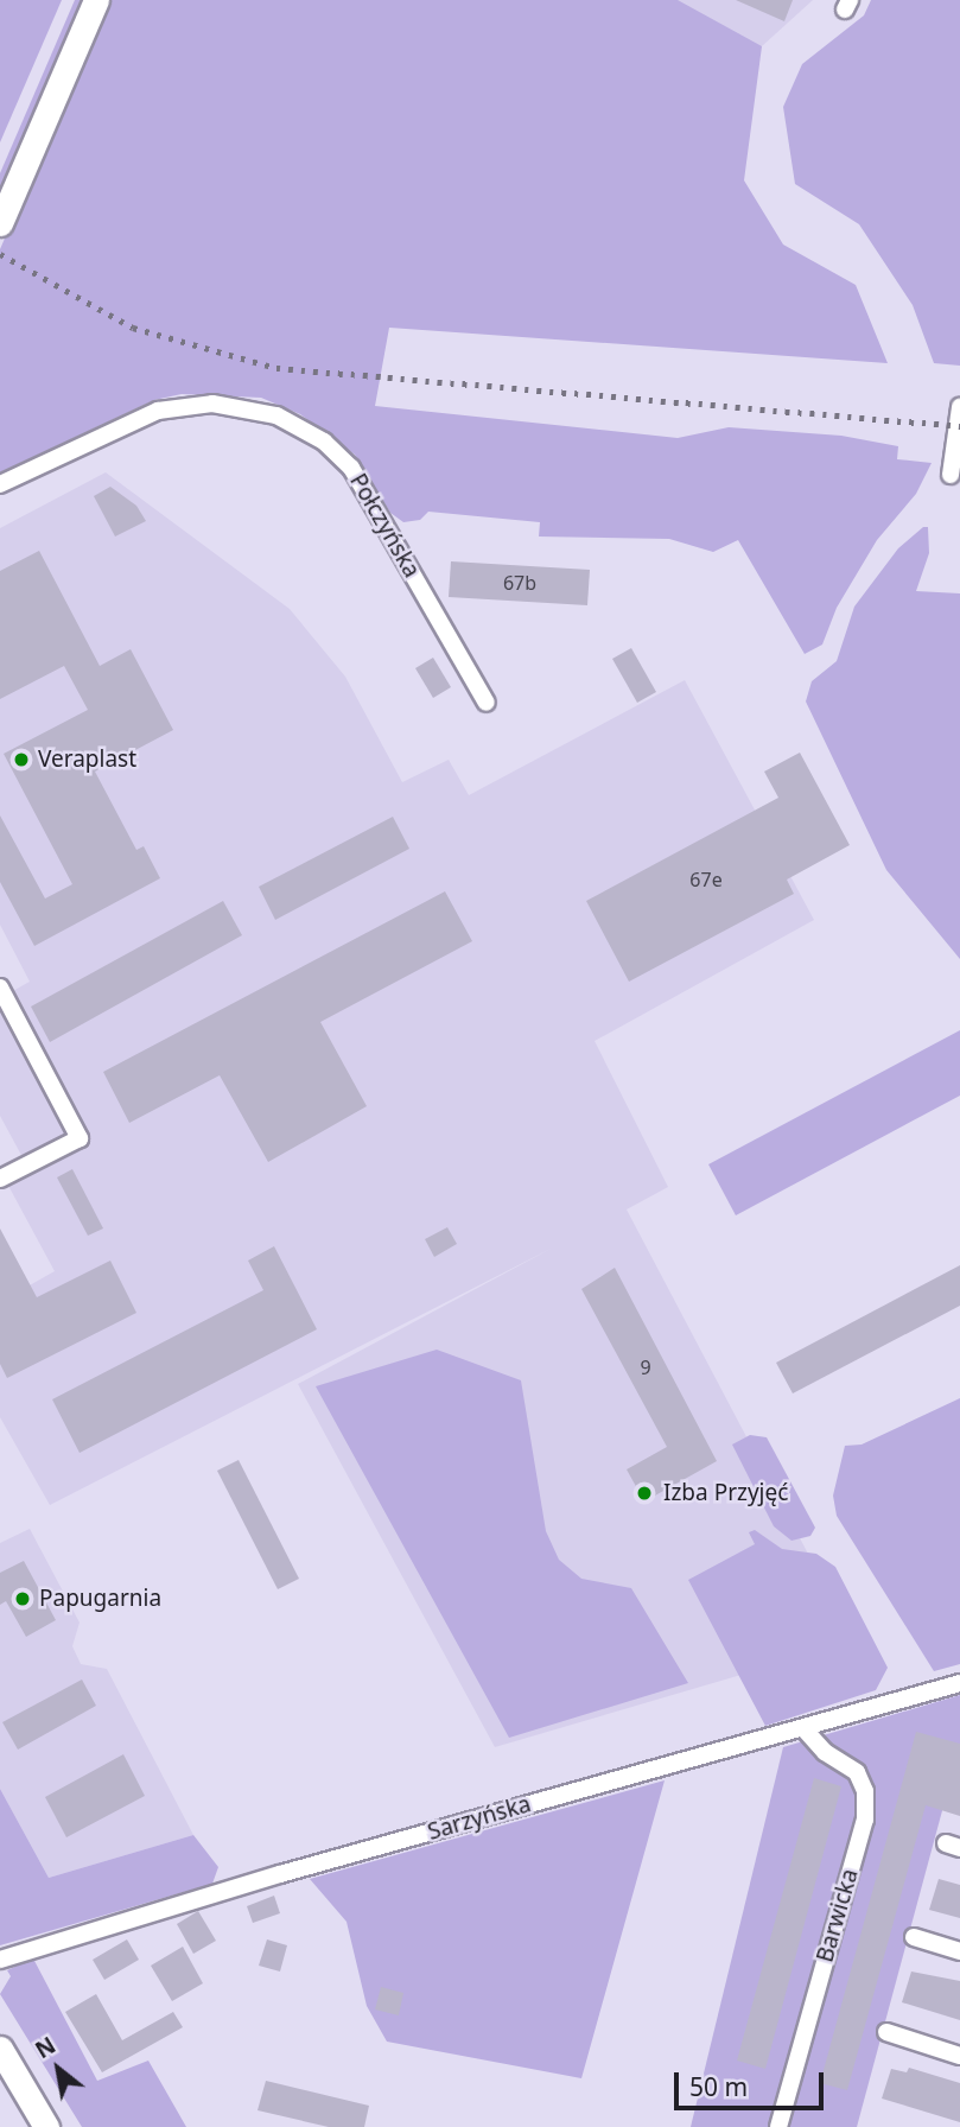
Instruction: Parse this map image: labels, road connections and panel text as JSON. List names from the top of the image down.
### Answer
{
  "streets": {
    "street": ["Połczyńska", "Sarzyńska", "Barwicka"]
  },
  "crossings": [
    ["Sarzyńska", "Barwicka"]
  ],
  "places": ["Veraplast", "Izba Przyjęć", "Papugarnia"],
  "house_numbers": ["67b", "67e", "9"],
  "scale_bar": "50 m",
  "north": "top left"
}
